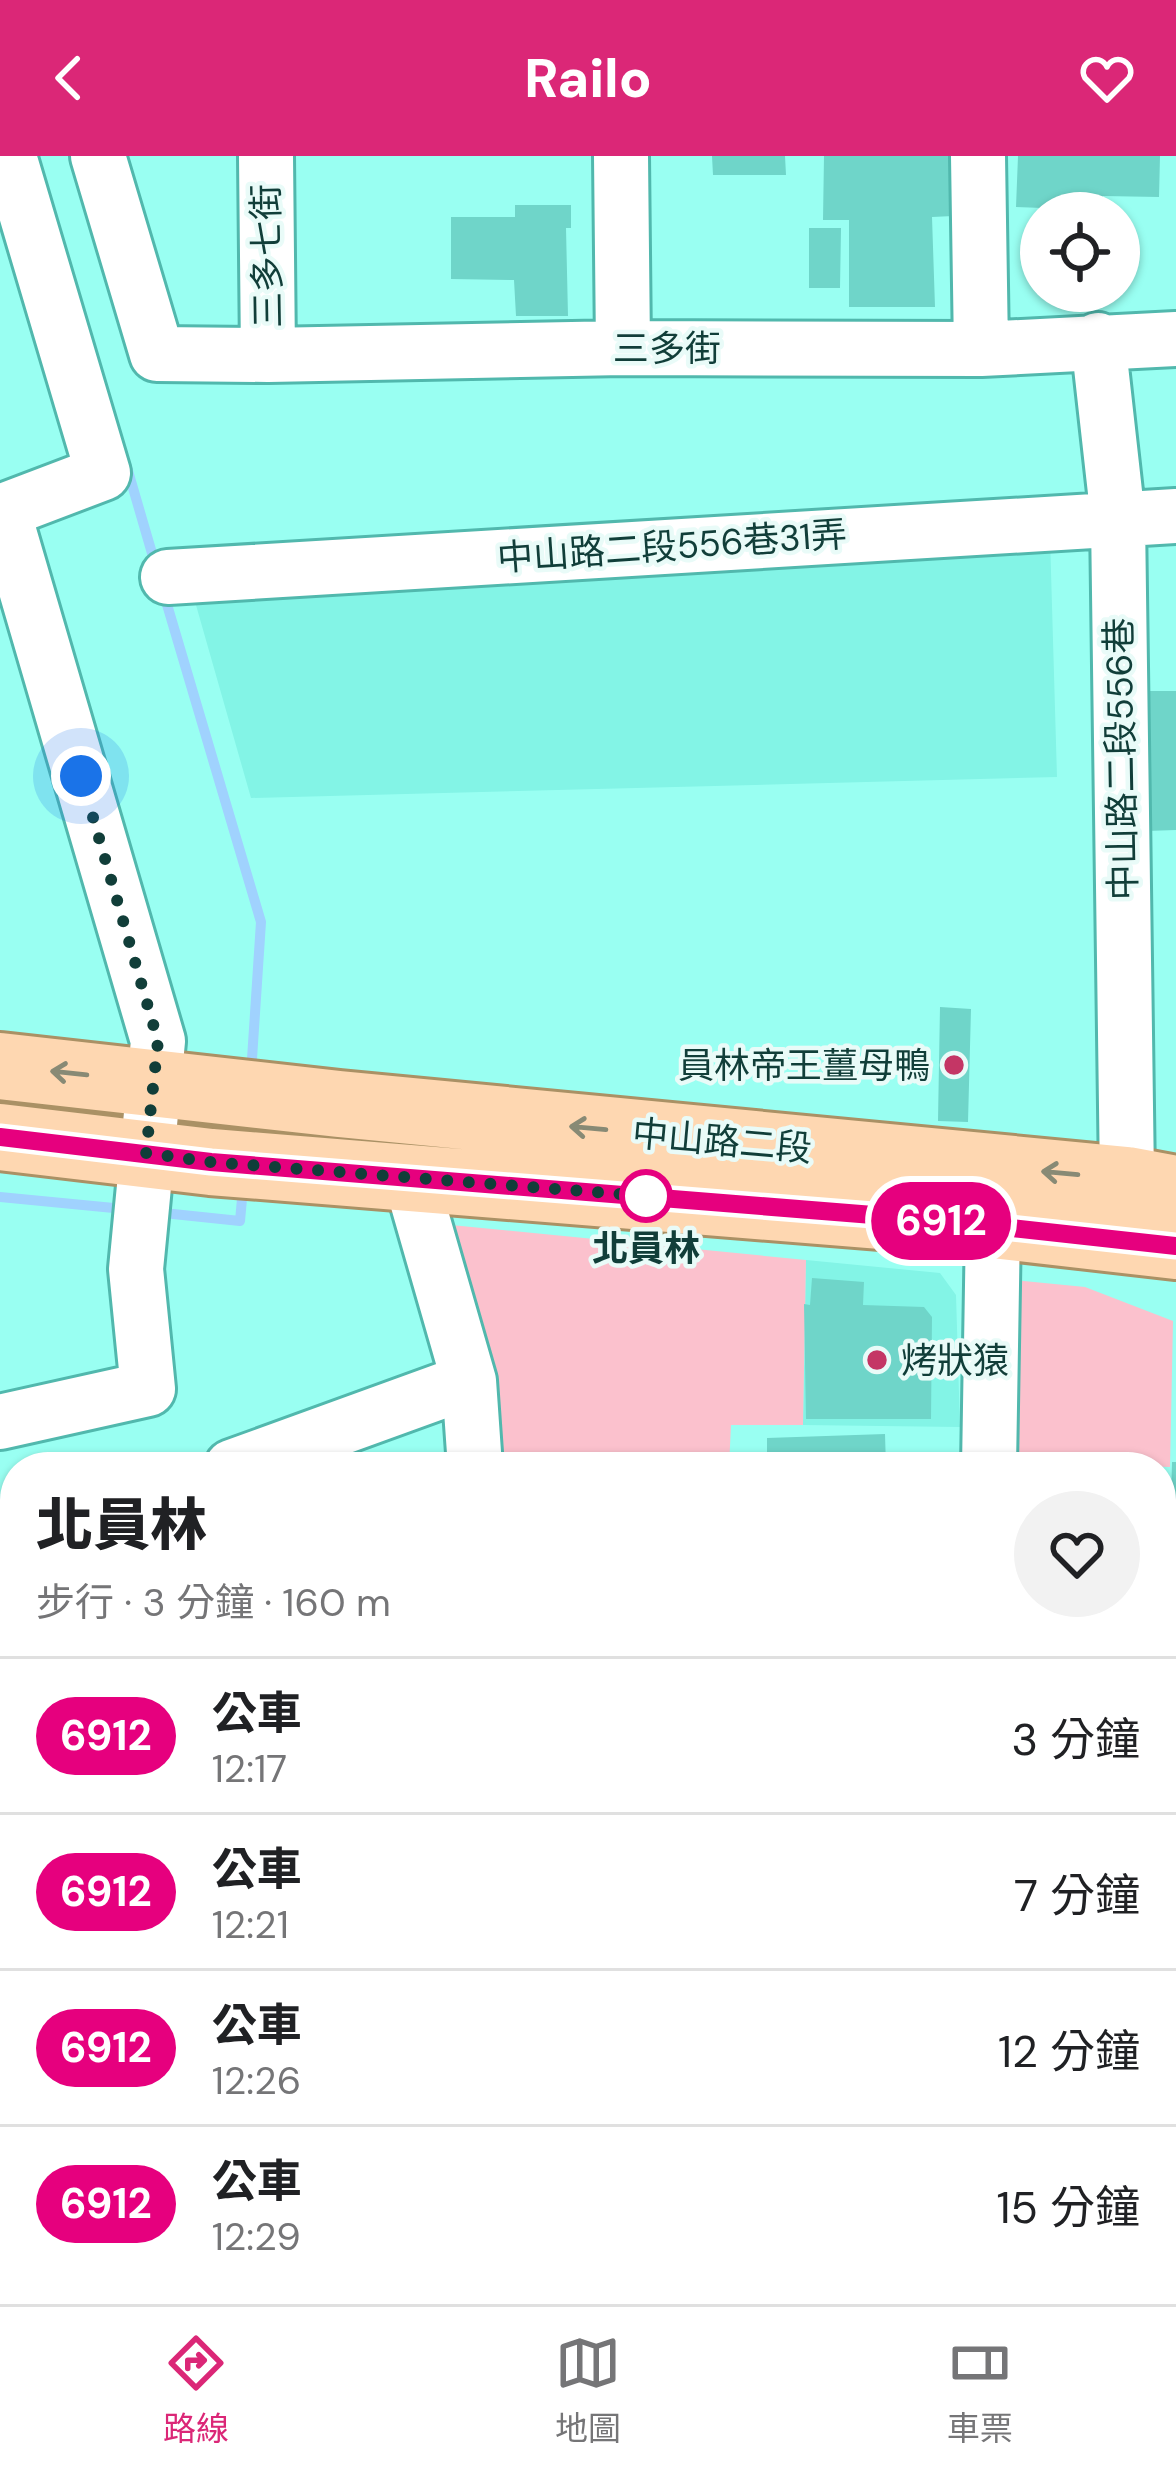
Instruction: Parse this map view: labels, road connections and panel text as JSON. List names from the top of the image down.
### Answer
{
  "streets": {
    "main road": ["中山路二段"],
    "street": [
      "三多七街",
      "三多街",
      "中山路二段556巷31弄",
      "中山路二段556巷"
    ]
  },
  "crossings": [
    ["三多七街", "三多街"],
    ["三多街", "中山路二段556巷"],
    ["中山路二段556巷31弄", "中山路二段556巷"],
    ["中山路二段556巷", "中山路二段"]
  ],
  "places": ["員林帝王薑母鴨", "北員林", "烤狀猿"],
  "lines": ["bus line 6912"],
  "page": {
    "header": "Railo",
    "on_map": "6912",
    "heading": ["北員林", "步行 · 3 分鐘 · 160 m"],
    "list": [
      {
        "mark": "6912",
        "name": "公車",
        "note": "12:17",
        "value": "3 分鐘"
      },
      {
        "mark": "6912",
        "name": "公車",
        "note": "12:21",
        "value": "7 分鐘"
      },
      {
        "mark": "6912",
        "name": "公車",
        "note": "12:26",
        "value": "12 分鐘"
      },
      {
        "mark": "6912",
        "name": "公車",
        "note": "12:29",
        "value": "15 分鐘"
      }
    ],
    "tabs": ["路線", "地圖", "車票"]
  }
}
